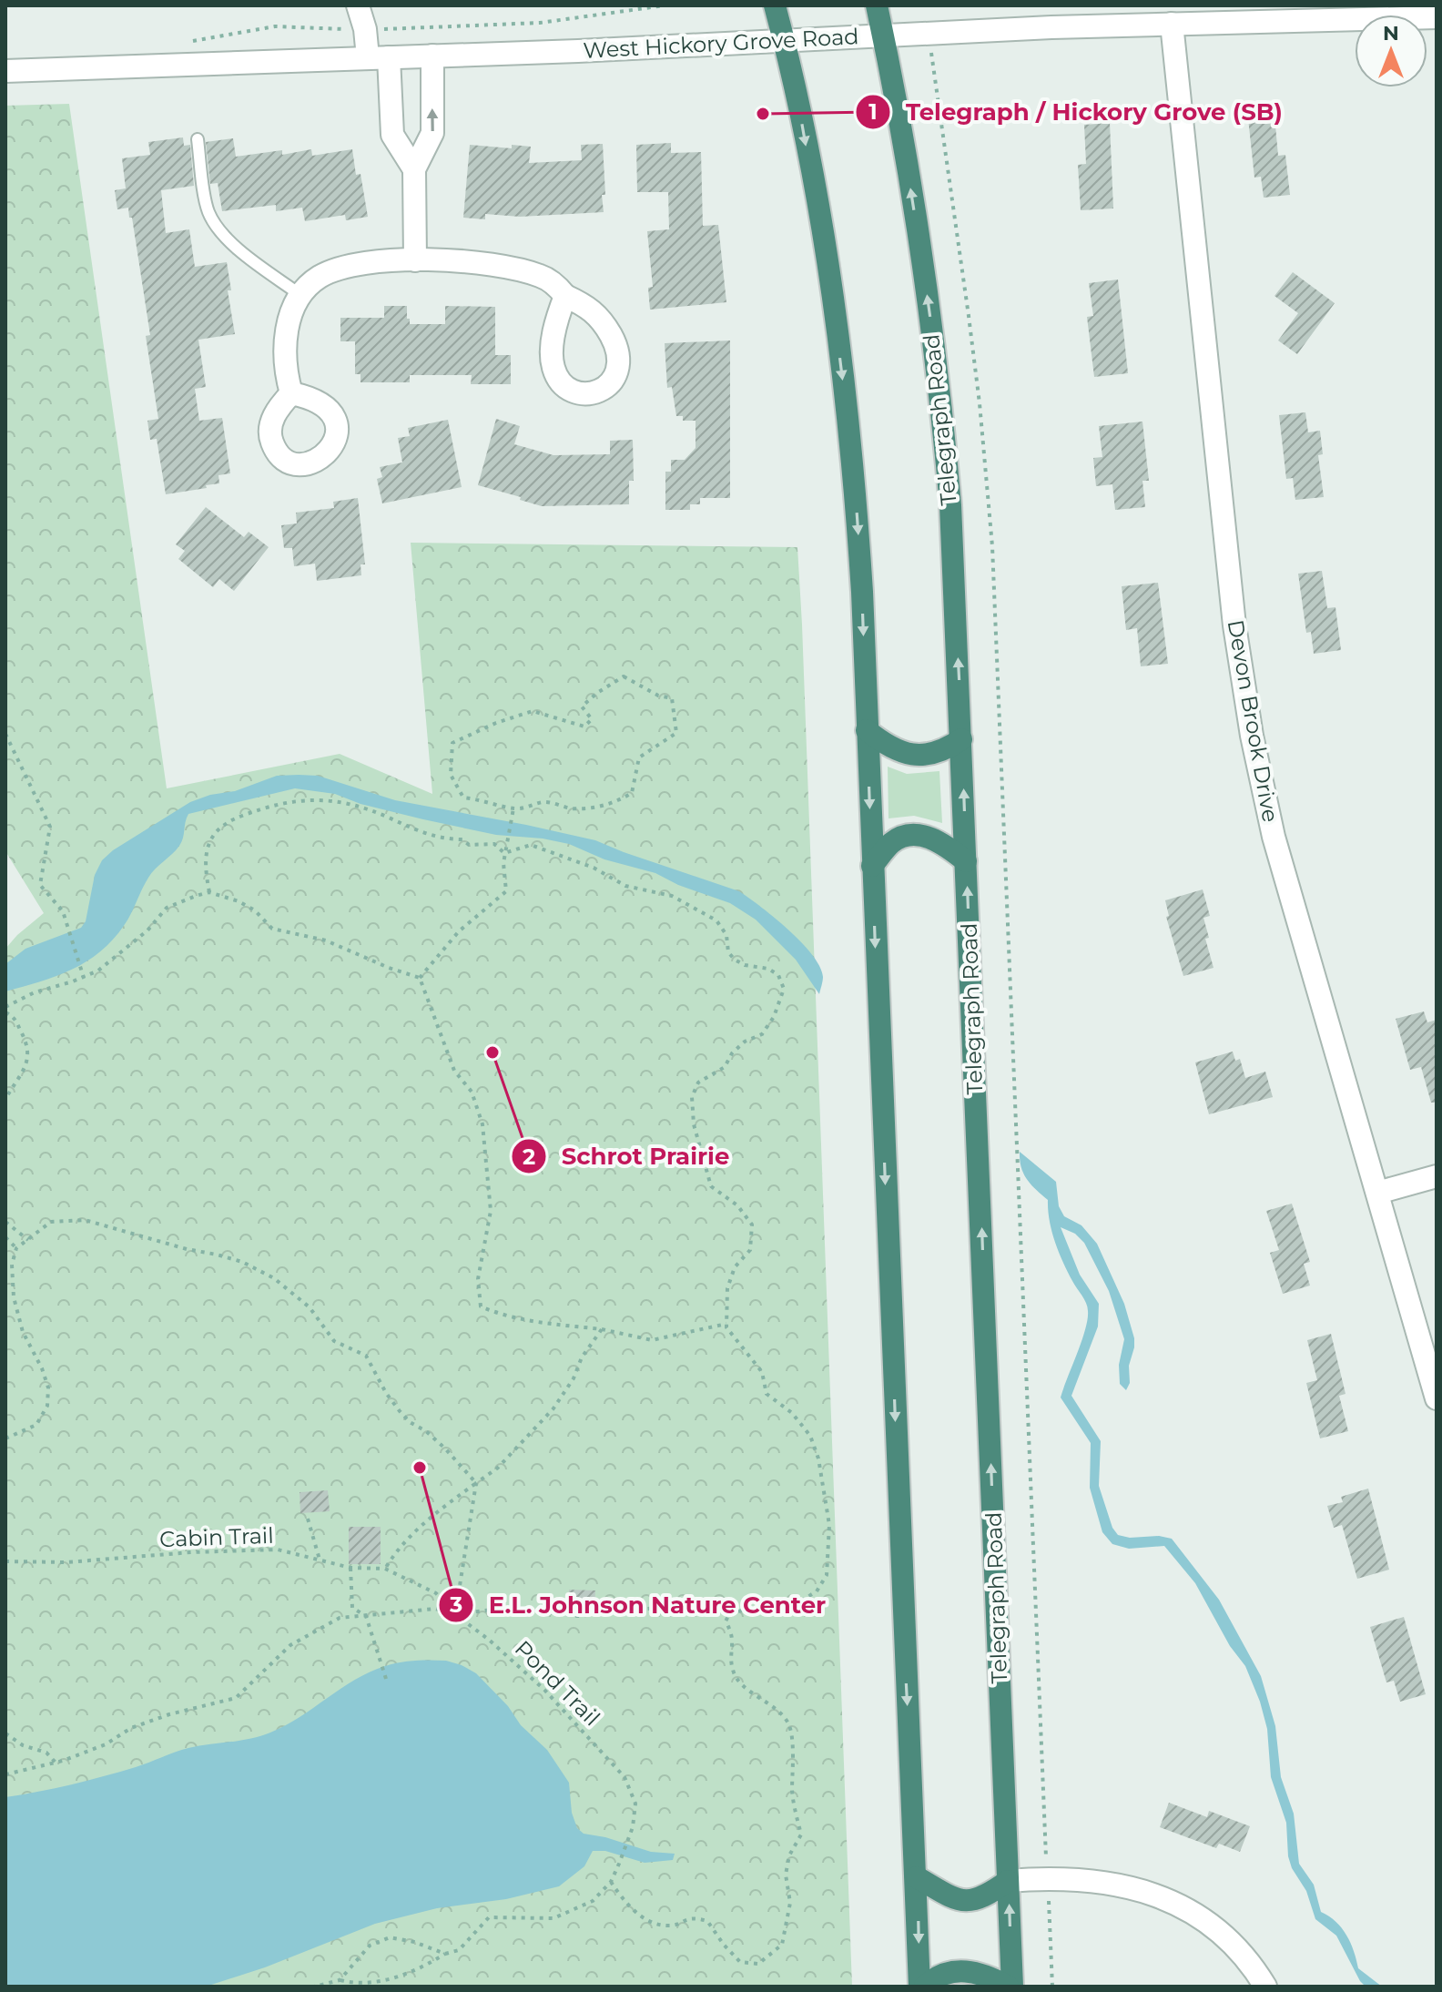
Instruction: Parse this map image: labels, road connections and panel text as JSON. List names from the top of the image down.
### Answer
{
  "streets": {
    "highway": ["Telegraph Road"],
    "street": ["West Hickory Grove Road", "Devon Brook Drive"],
    "path": ["Cabin Trail", "Pond Trail"]
  },
  "crossings": [
    ["West Hickory Grove Road", "Telegraph Road"],
    ["West Hickory Grove Road", "Devon Brook Drive"],
    ["Cabin Trail", "Pond Trail"]
  ],
  "places": ["Telegraph / Hickory Grove (SB)", "Schrot Prairie", "E.L. Johnson Nature Center"],
  "north": "top"
}
